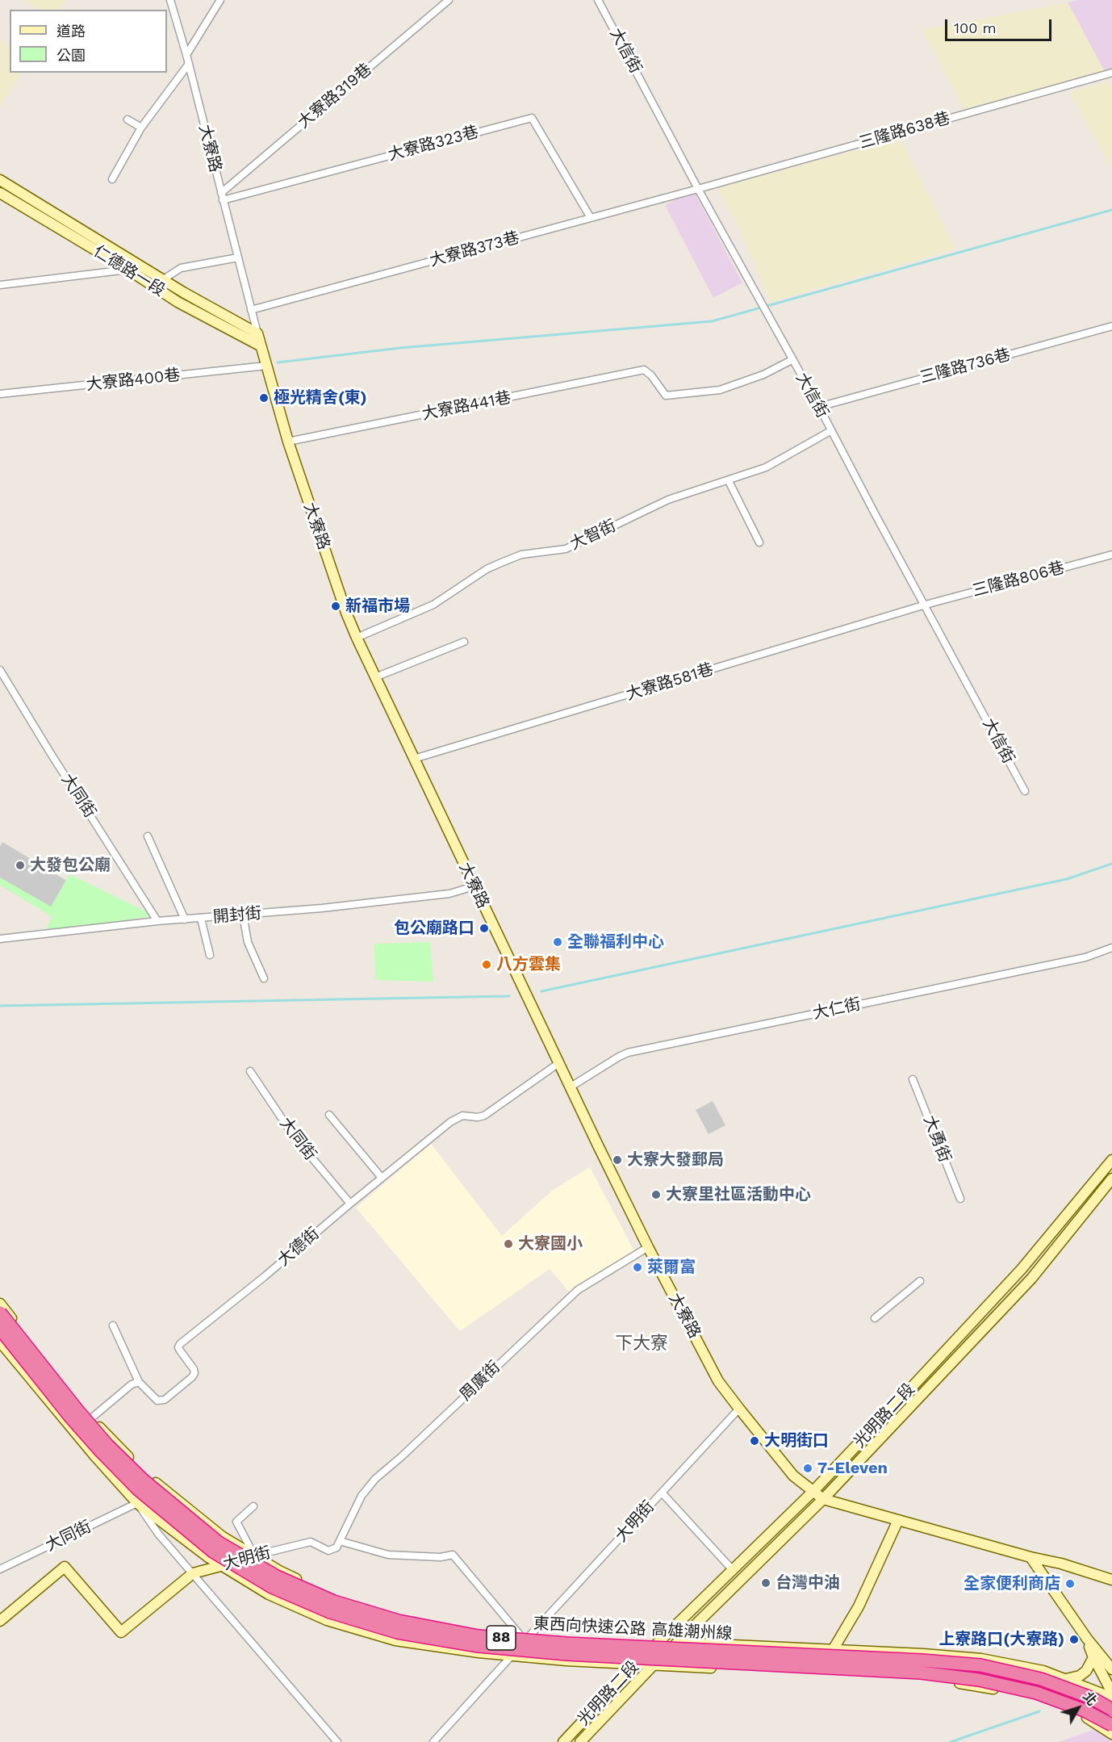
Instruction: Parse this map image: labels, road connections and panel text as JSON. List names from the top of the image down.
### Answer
{
  "streets": {
    "highway": ["東西向快速公路 高雄潮州線", "88"],
    "street": [
      "大信街",
      "大寮路319巷",
      "三隆路638巷",
      "大寮路323巷",
      "大寮路",
      "大寮路373巷",
      "仁德路一段",
      "三隆路736巷",
      "大寮路400巷",
      "大寮路441巷",
      "大智街",
      "三隆路806巷",
      "大寮路581巷",
      "大同街",
      "開封街",
      "大仁街",
      "大勇街",
      "大德街",
      "周廣街",
      "光明路二段",
      "大明街"
    ]
  },
  "crossings": [
    ["大信街", "三隆路638巷"],
    ["大信街", "大寮路373巷"],
    ["大信街", "三隆路736巷"],
    ["大信街", "大寮路441巷"],
    ["大信街", "大智街"],
    ["大信街", "三隆路806巷"],
    ["大信街", "大寮路581巷"],
    ["大寮路319巷", "大寮路323巷"],
    ["大寮路319巷", "大寮路"],
    ["三隆路638巷", "大寮路373巷"],
    ["大寮路323巷", "大寮路"],
    ["大寮路323巷", "大寮路373巷"],
    ["大寮路", "大寮路373巷"],
    ["大寮路", "仁德路一段"],
    ["大寮路", "大寮路400巷"],
    ["大寮路", "大寮路441巷"],
    ["大寮路", "大智街"],
    ["大寮路", "大寮路581巷"],
    ["大寮路", "開封街"],
    ["大寮路", "大仁街"],
    ["大寮路", "大德街"],
    ["大寮路", "周廣街"],
    ["大寮路", "光明路二段"],
    ["大寮路", "大明街"],
    ["三隆路806巷", "大寮路581巷"],
    ["大同街", "開封街"],
    ["大同街", "大德街"],
    ["周廣街", "大明街"]
  ],
  "districts": ["下大寮"],
  "places": [
    "極光精舍(東)",
    "新福市場",
    "大發包公廟",
    "包公廟路口",
    "全聯福利中心",
    "八方雲集",
    "大寮大發郵局",
    "大寮里社區活動中心",
    "大寮國小",
    "萊爾富",
    "大明街口",
    "7-Eleven",
    "台灣中油",
    "全家便利商店",
    "上寮路口(大寮路)"
  ],
  "legend": ["道路", "公園"],
  "scale_bar": "100 m",
  "north": "top right"
}
